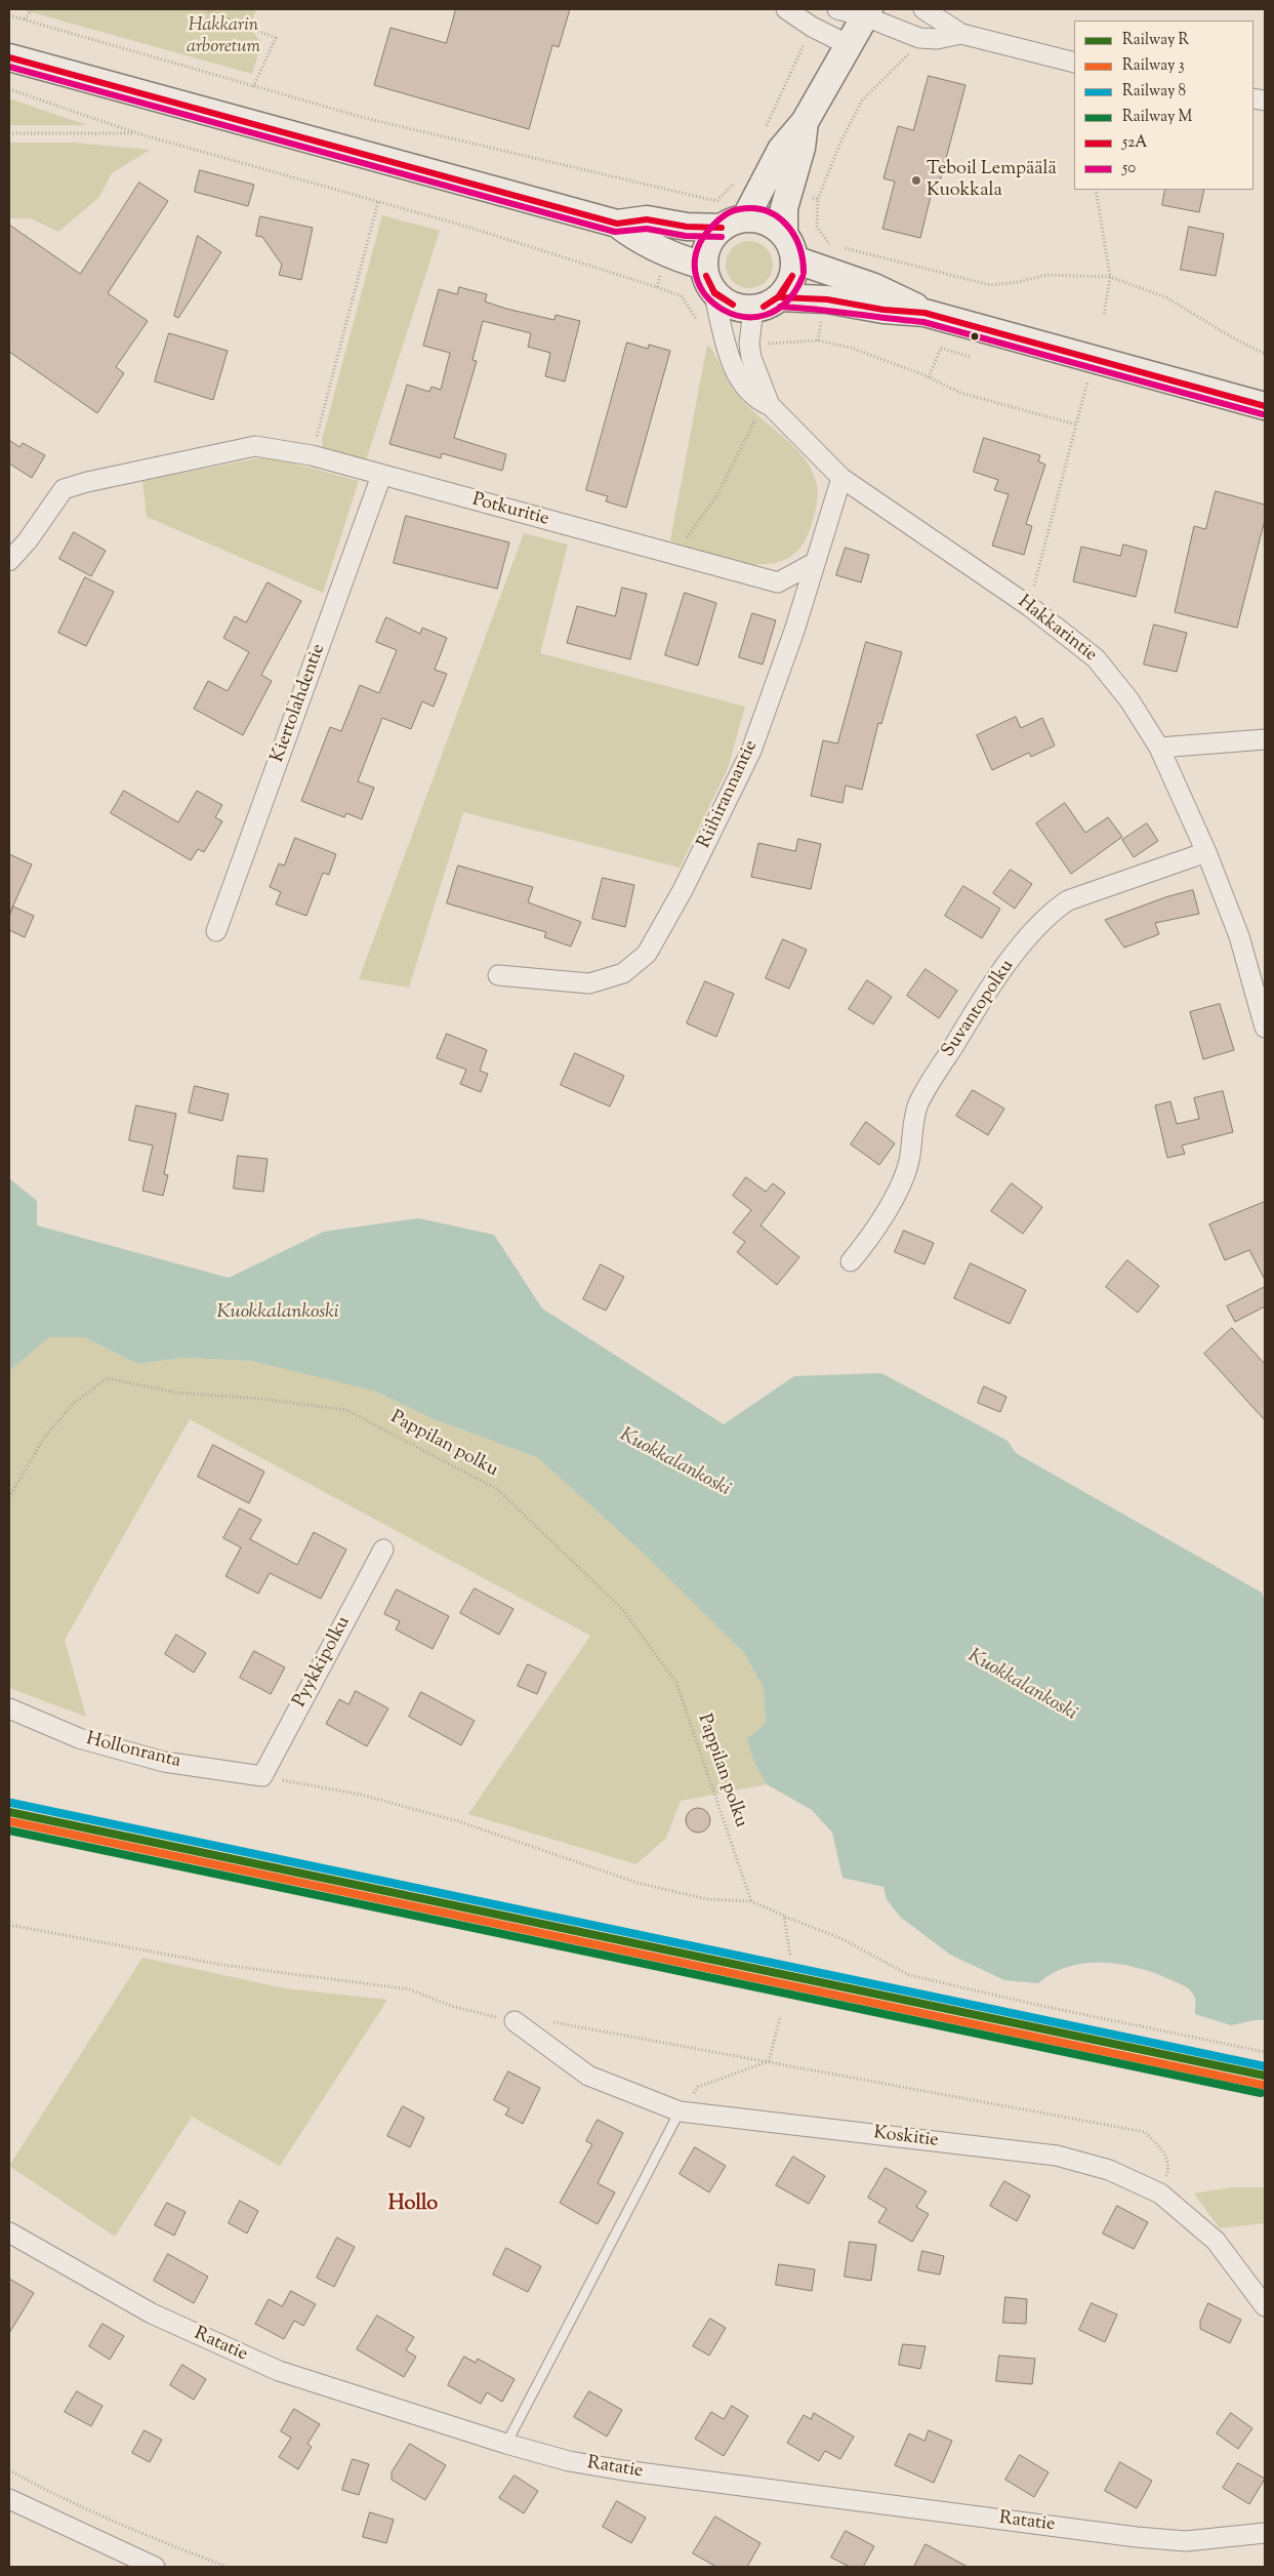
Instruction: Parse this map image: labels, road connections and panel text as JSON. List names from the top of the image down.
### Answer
{
  "streets": {
    "street": [
      "Potkuritie",
      "Hakkarintie",
      "Kiertolahdentie",
      "Riihirannantie",
      "Suvantopolku",
      "Pyykkipolku",
      "Hollonranta",
      "Koskitie",
      "Ratatie"
    ],
    "path": ["Pappilan polku"]
  },
  "crossings": [
    ["Potkuritie", "Kiertolahdentie"],
    ["Potkuritie", "Riihirannantie"],
    ["Hakkarintie", "Riihirannantie"],
    ["Hakkarintie", "Suvantopolku"],
    ["Pyykkipolku", "Hollonranta"]
  ],
  "districts": ["Hollo"],
  "water": ["Kuokkalankoski"],
  "parks": ["Hakkarin arboretum"],
  "places": ["Teboil Lempäälä Kuokkala"],
  "lines": [
    "transit line 52A",
    "transit line 50",
    "rail line 8",
    "rail line R",
    "rail line 3",
    "rail line M"
  ],
  "legend": [
    "Railway R",
    "Railway 3",
    "Railway 8",
    "Railway M",
    "52A",
    "50"
  ]
}
